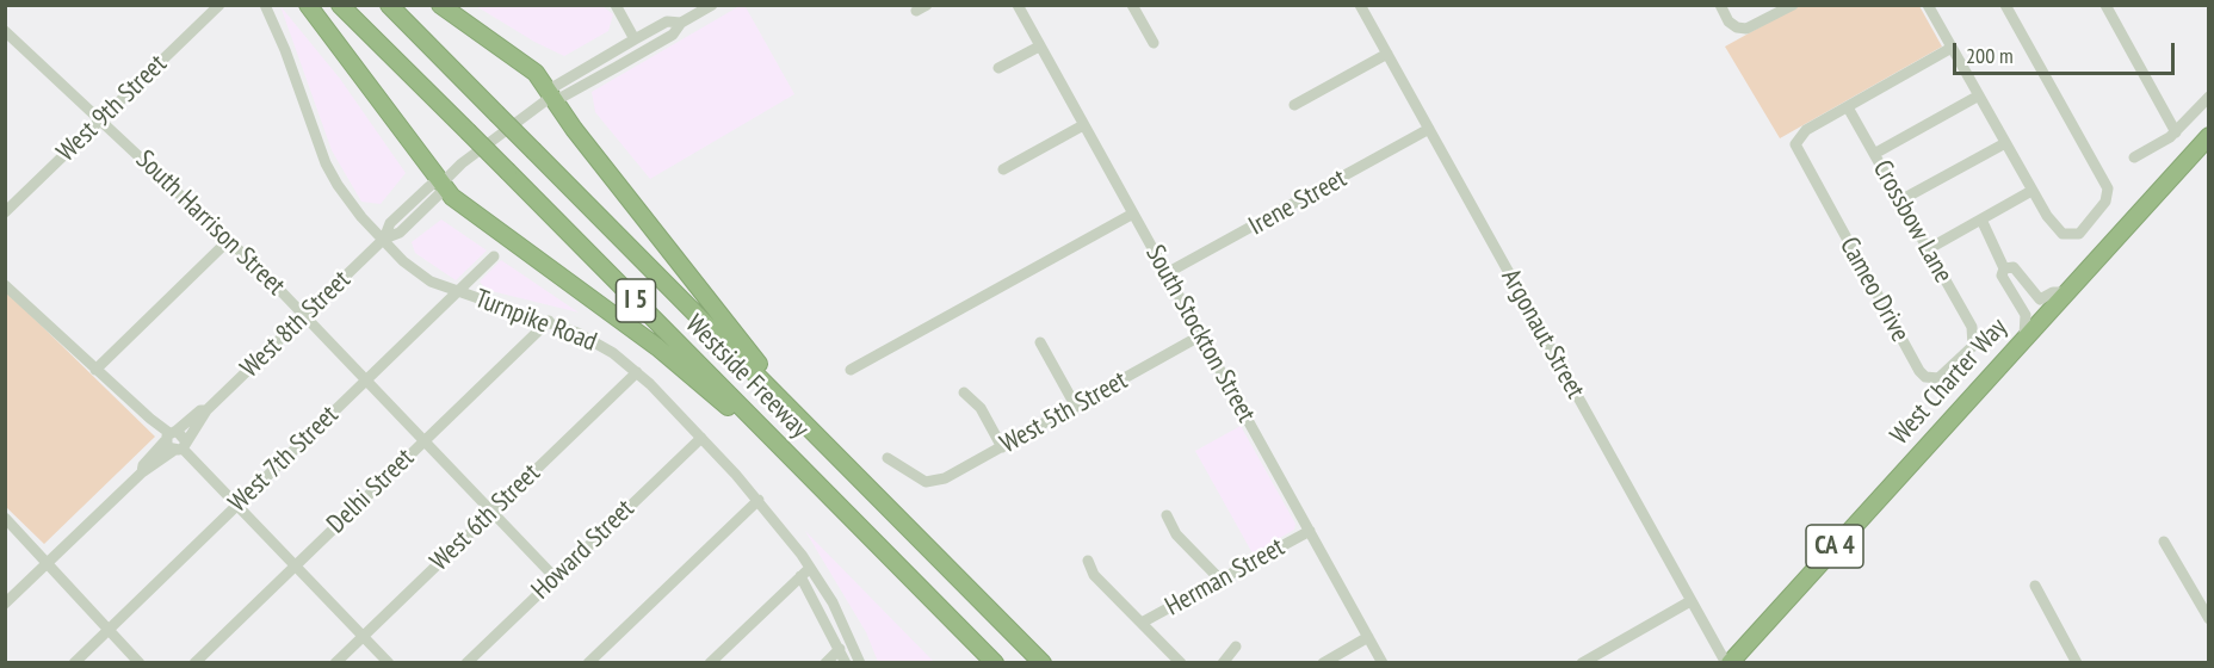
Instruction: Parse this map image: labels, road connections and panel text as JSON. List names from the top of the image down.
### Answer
{
  "streets": {
    "highway": [
      "I 5",
      "Westside Freeway",
      "West Charter Way",
      "CA 4"
    ],
    "street": [
      "West 9th Street",
      "Irene Street",
      "Crossbow Lane",
      "South Harrison Street",
      "Cameo Drive",
      "Turnpike Road",
      "West 8th Street",
      "South Stockton Street",
      "Argonaut Street",
      "West 5th Street",
      "West 7th Street",
      "Delhi Street",
      "West 6th Street",
      "Howard Street",
      "Herman Street"
    ]
  },
  "crossings": [
    ["West 9th Street", "South Harrison Street"],
    ["Irene Street", "South Stockton Street"],
    ["Irene Street", "Argonaut Street"],
    ["Crossbow Lane", "Cameo Drive"],
    ["South Harrison Street", "West 8th Street"],
    ["South Harrison Street", "West 7th Street"],
    ["South Harrison Street", "Delhi Street"],
    ["South Harrison Street", "West 6th Street"],
    ["South Harrison Street", "Howard Street"],
    ["Turnpike Road", "West 8th Street"],
    ["Turnpike Road", "West 7th Street"],
    ["Turnpike Road", "Delhi Street"],
    ["Turnpike Road", "West 6th Street"],
    ["Turnpike Road", "Howard Street"],
    ["South Stockton Street", "West 5th Street"],
    ["South Stockton Street", "Herman Street"],
    ["Argonaut Street", "West Charter Way"]
  ],
  "scale_bar": "200 m"
}
